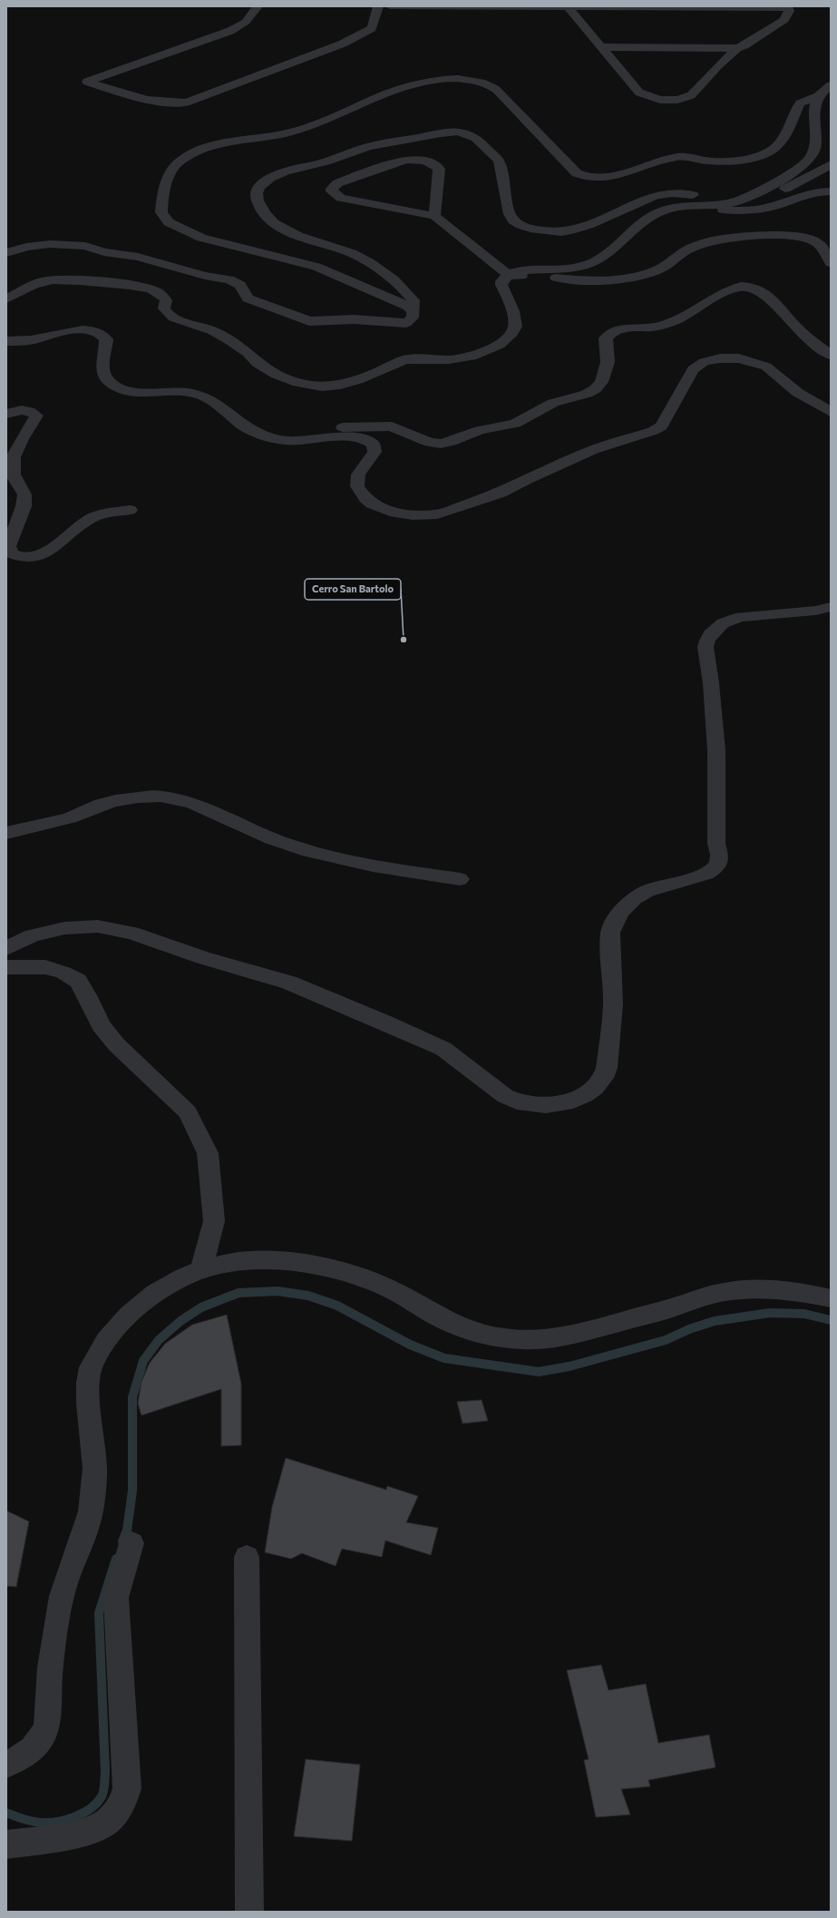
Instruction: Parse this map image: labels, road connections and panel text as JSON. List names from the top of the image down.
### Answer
{
  "places": ["Cerro San Bartolo"]
}
